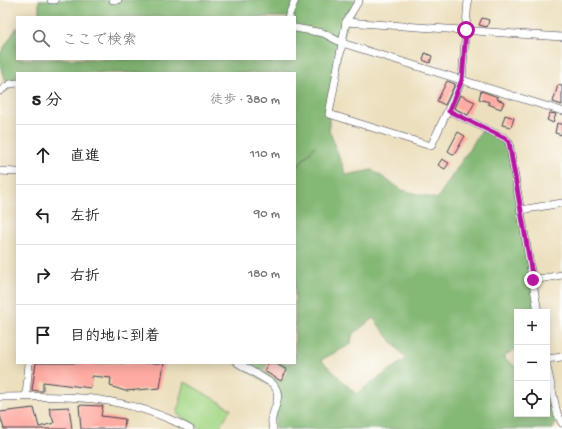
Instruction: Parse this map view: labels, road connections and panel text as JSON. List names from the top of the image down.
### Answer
{
  "page": {
    "search": "ここで検索",
    "heading": ["5 分", "徒歩 · 380 m"],
    "list": [
      ["直進", "110 m"],
      ["左折", "90 m"],
      ["右折", "180 m"],
      "目的地に到着"
    ],
    "map_buttons": ["+", "−"]
  }
}
